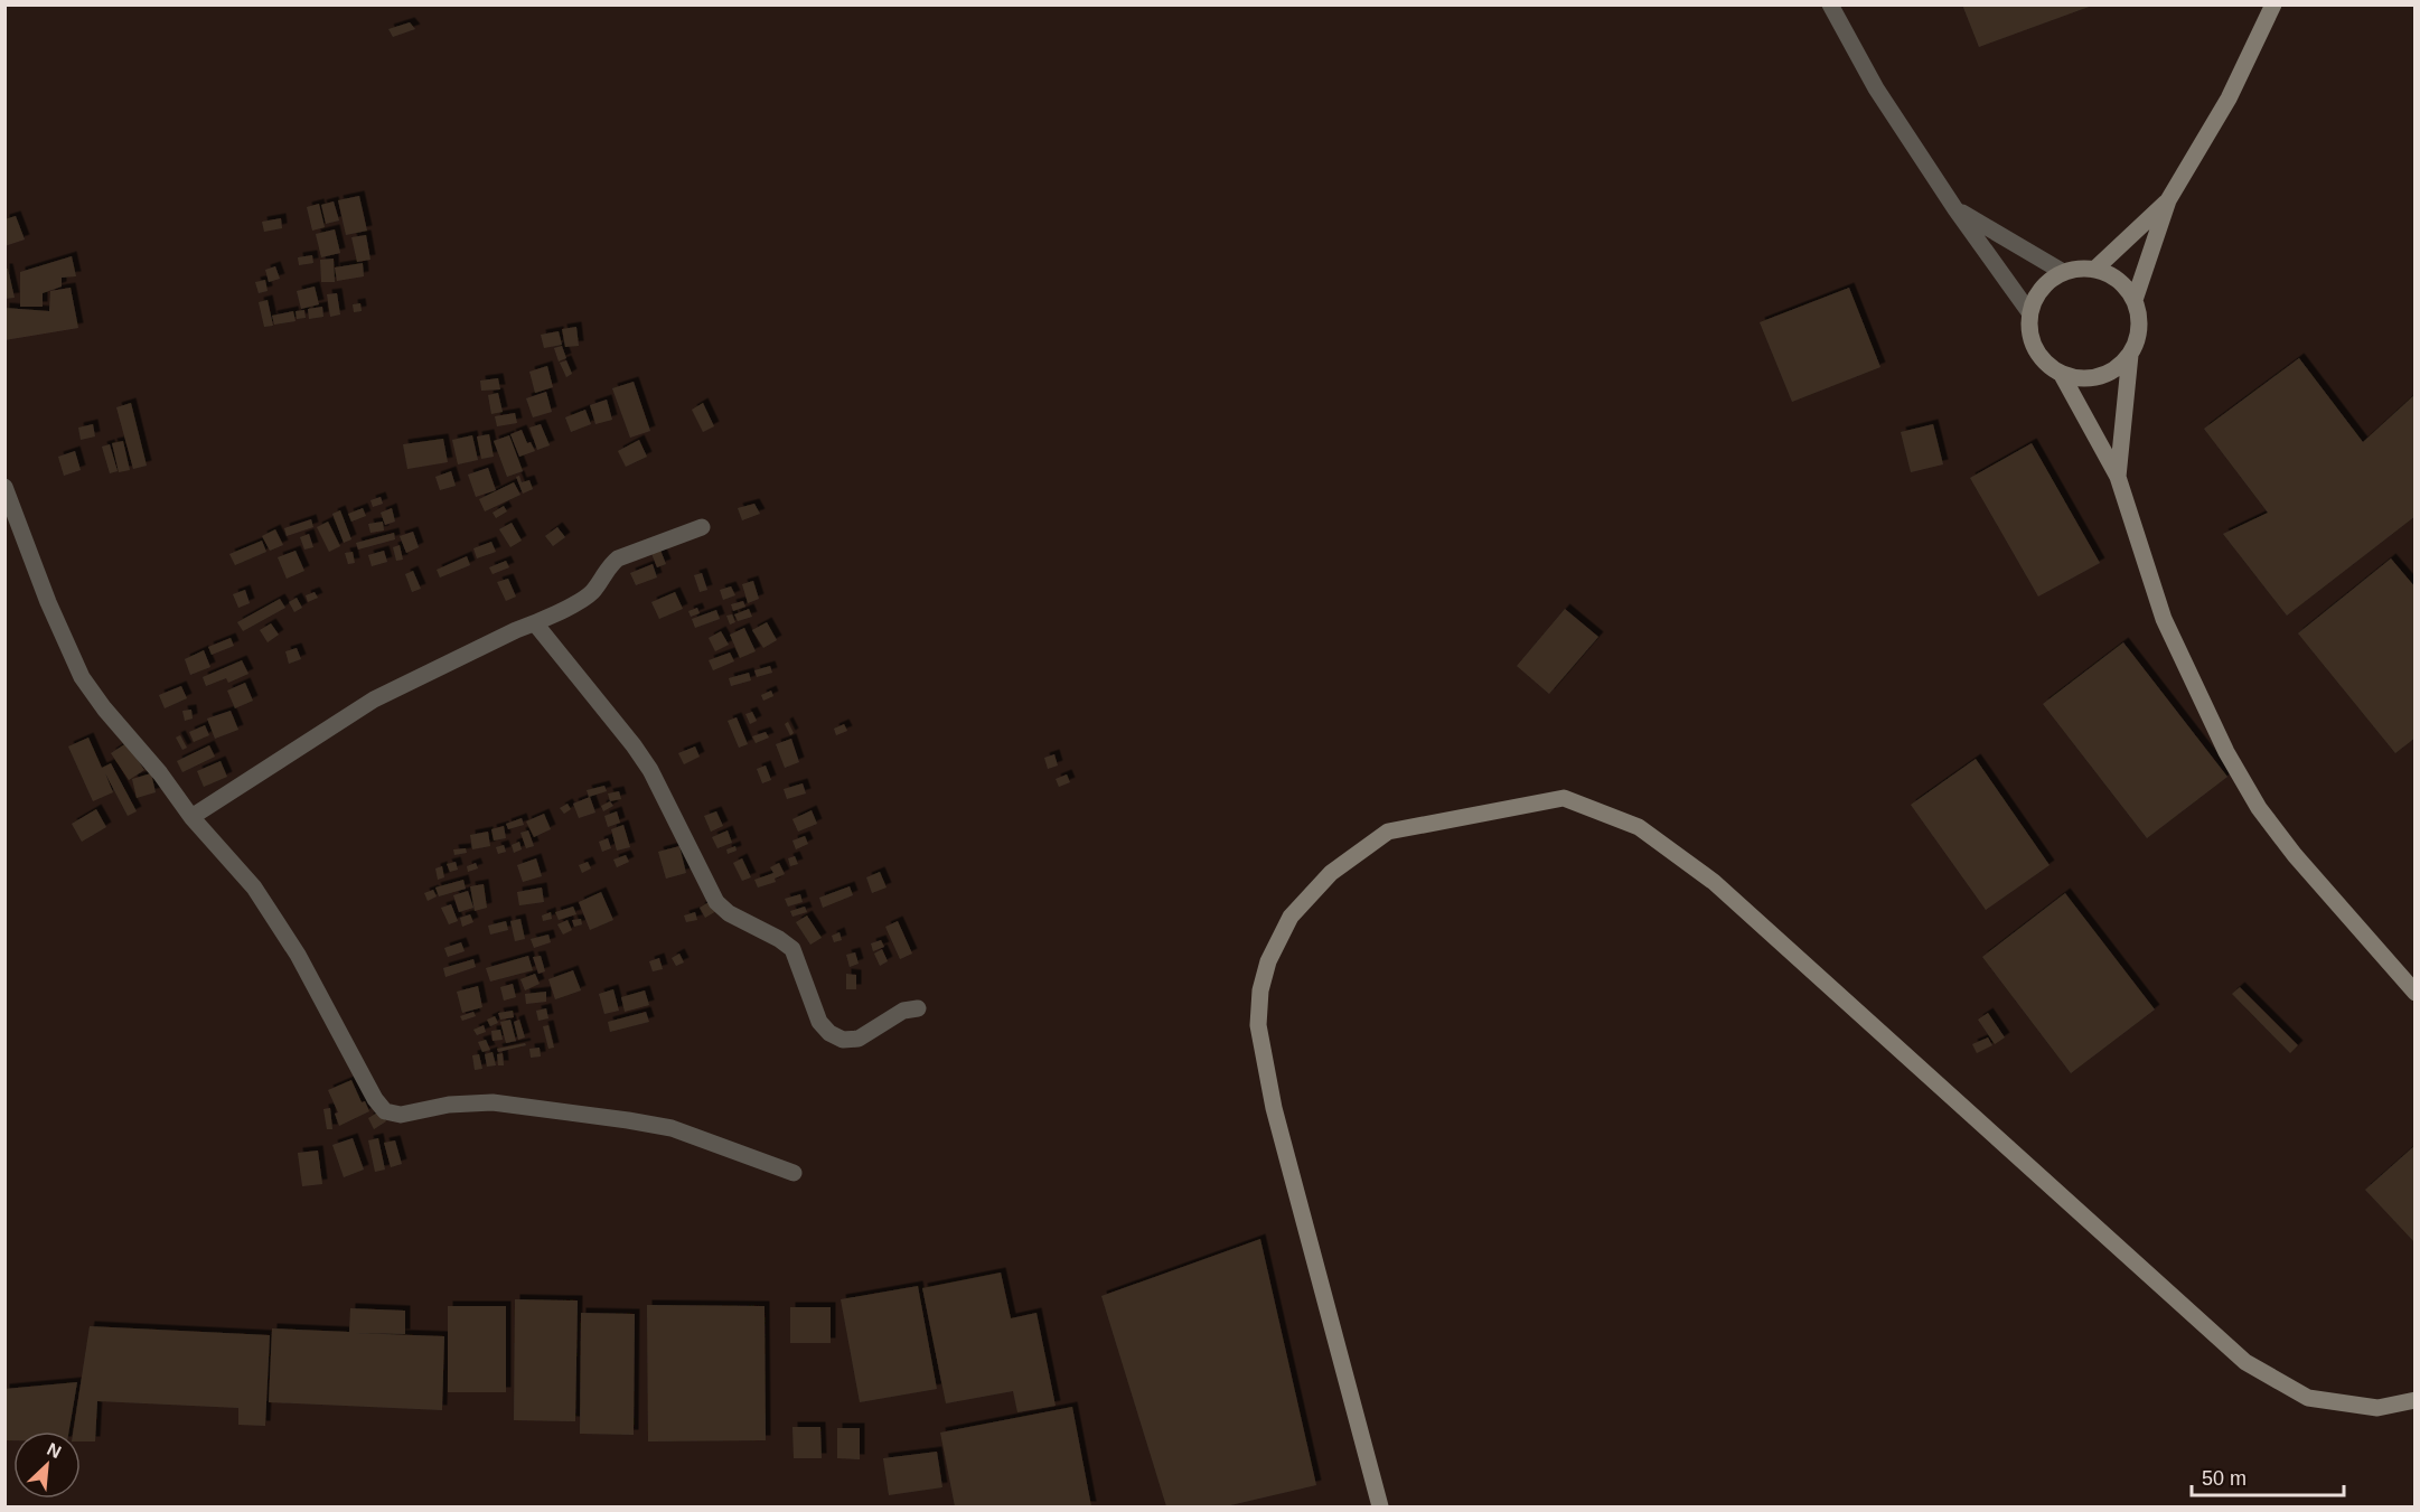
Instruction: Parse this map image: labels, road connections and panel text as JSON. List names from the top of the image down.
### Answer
{
  "scale_bar": "50 m",
  "north": "top right"
}
